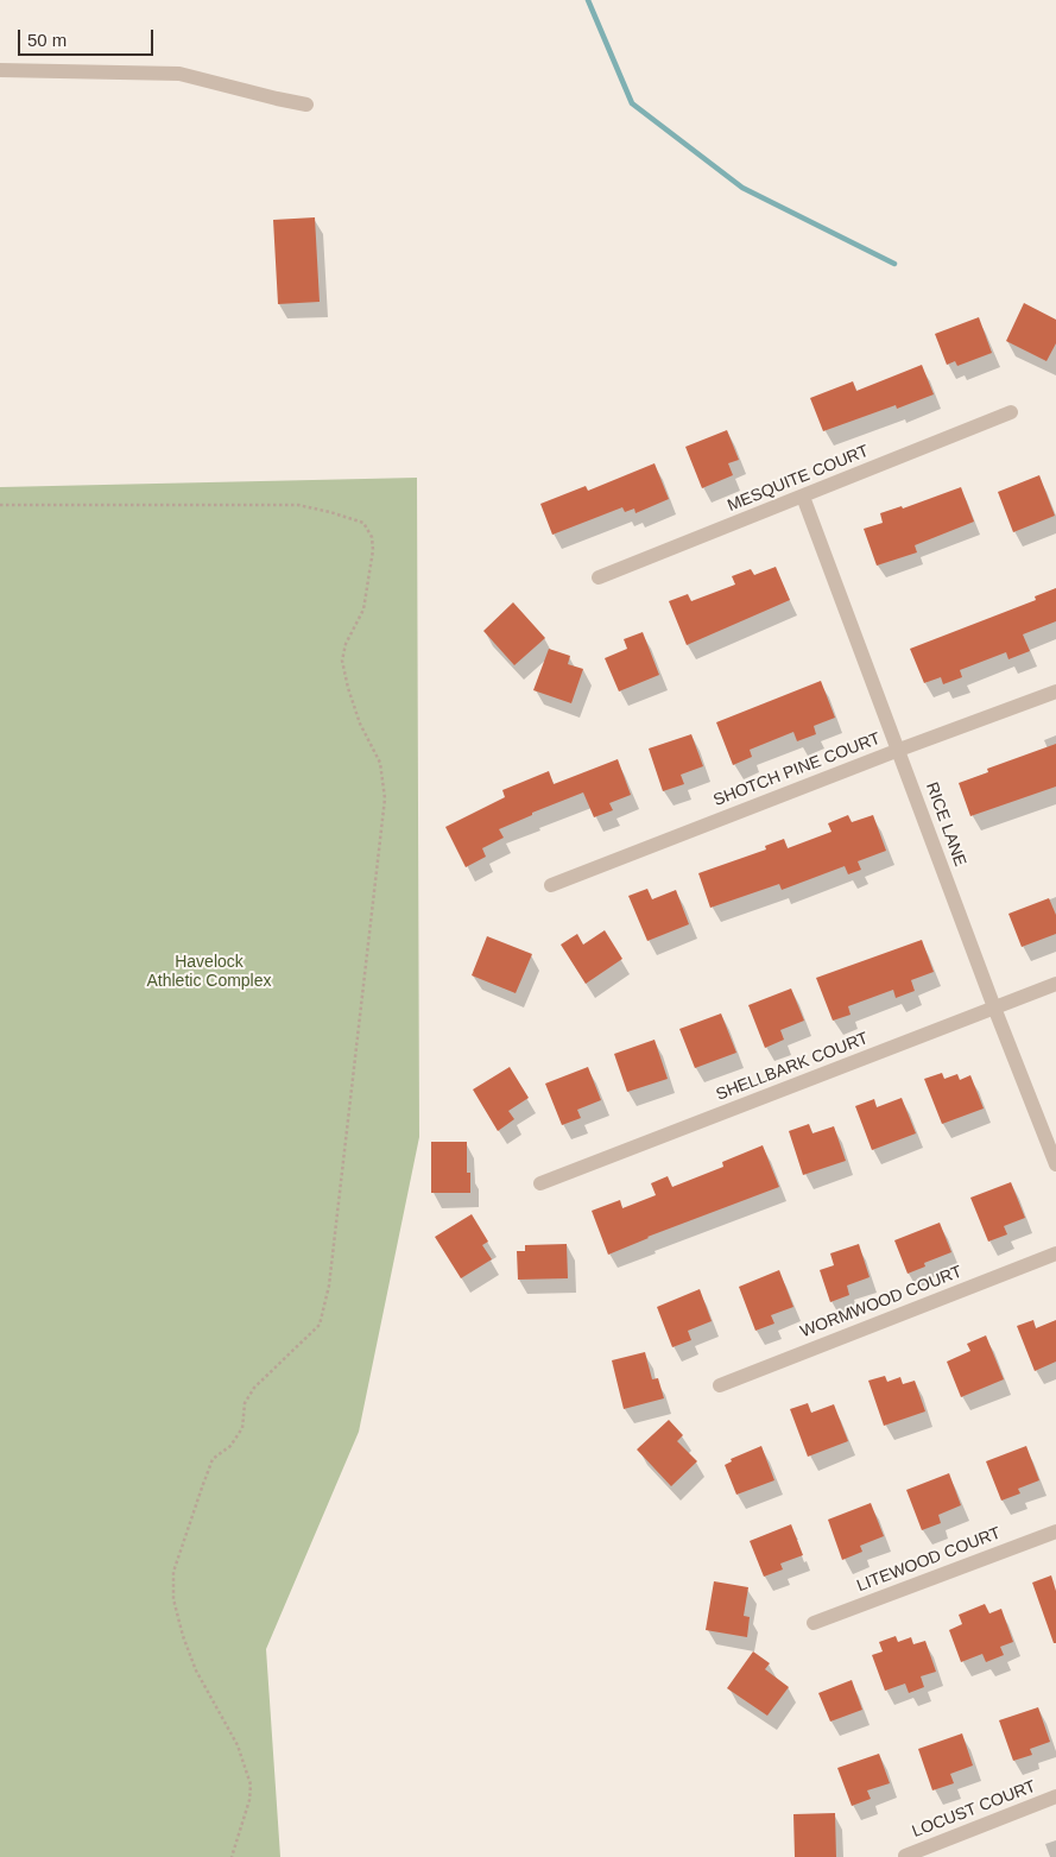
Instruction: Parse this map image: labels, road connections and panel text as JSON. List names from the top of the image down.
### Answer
{
  "streets": {
    "street": [
      "MESQUITE COURT",
      "SHOTCH PINE COURT",
      "RICE LANE",
      "SHELLBARK COURT",
      "WORMWOOD COURT",
      "LITEWOOD COURT",
      "LOCUST COURT"
    ]
  },
  "crossings": [
    ["MESQUITE COURT", "RICE LANE"],
    ["SHOTCH PINE COURT", "RICE LANE"],
    ["RICE LANE", "SHELLBARK COURT"]
  ],
  "parks": ["Havelock Athletic Complex"],
  "scale_bar": "50 m"
}
